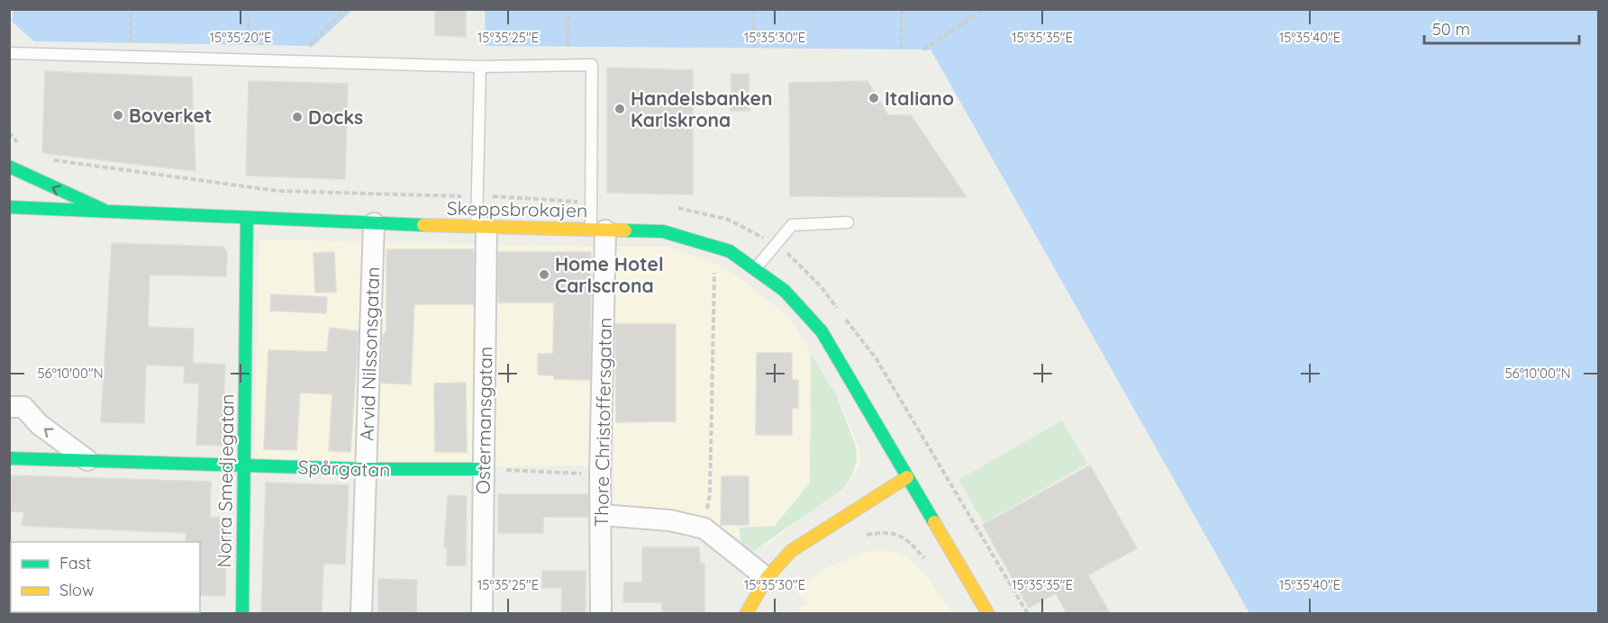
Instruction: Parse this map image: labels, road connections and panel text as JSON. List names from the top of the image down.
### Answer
{
  "streets": {
    "street": [
      "Skeppsbrokajen",
      "Arvid Nilssonsgatan",
      "Ostermansgatan",
      "Thore Christoffersgatan",
      "Spårgatan",
      "Norra Smedjegatan"
    ]
  },
  "crossings": [
    ["Skeppsbrokajen", "Arvid Nilssonsgatan"],
    ["Skeppsbrokajen", "Ostermansgatan"],
    ["Skeppsbrokajen", "Thore Christoffersgatan"],
    ["Skeppsbrokajen", "Norra Smedjegatan"],
    ["Arvid Nilssonsgatan", "Spårgatan"],
    ["Ostermansgatan", "Spårgatan"],
    ["Spårgatan", "Norra Smedjegatan"]
  ],
  "places": [
    "Italiano",
    "Handelsbanken Karlskrona",
    "Boverket",
    "Docks",
    "Home Hotel Carlscrona"
  ],
  "legend": ["Fast", "Slow"],
  "scale_bar": "50 m",
  "coordinates": [
    "15°35'20\"E",
    "15°35'25\"E",
    "15°35'30\"E",
    "15°35'35\"E",
    "15°35'40\"E",
    "56°10'00\"N"
  ]
}
